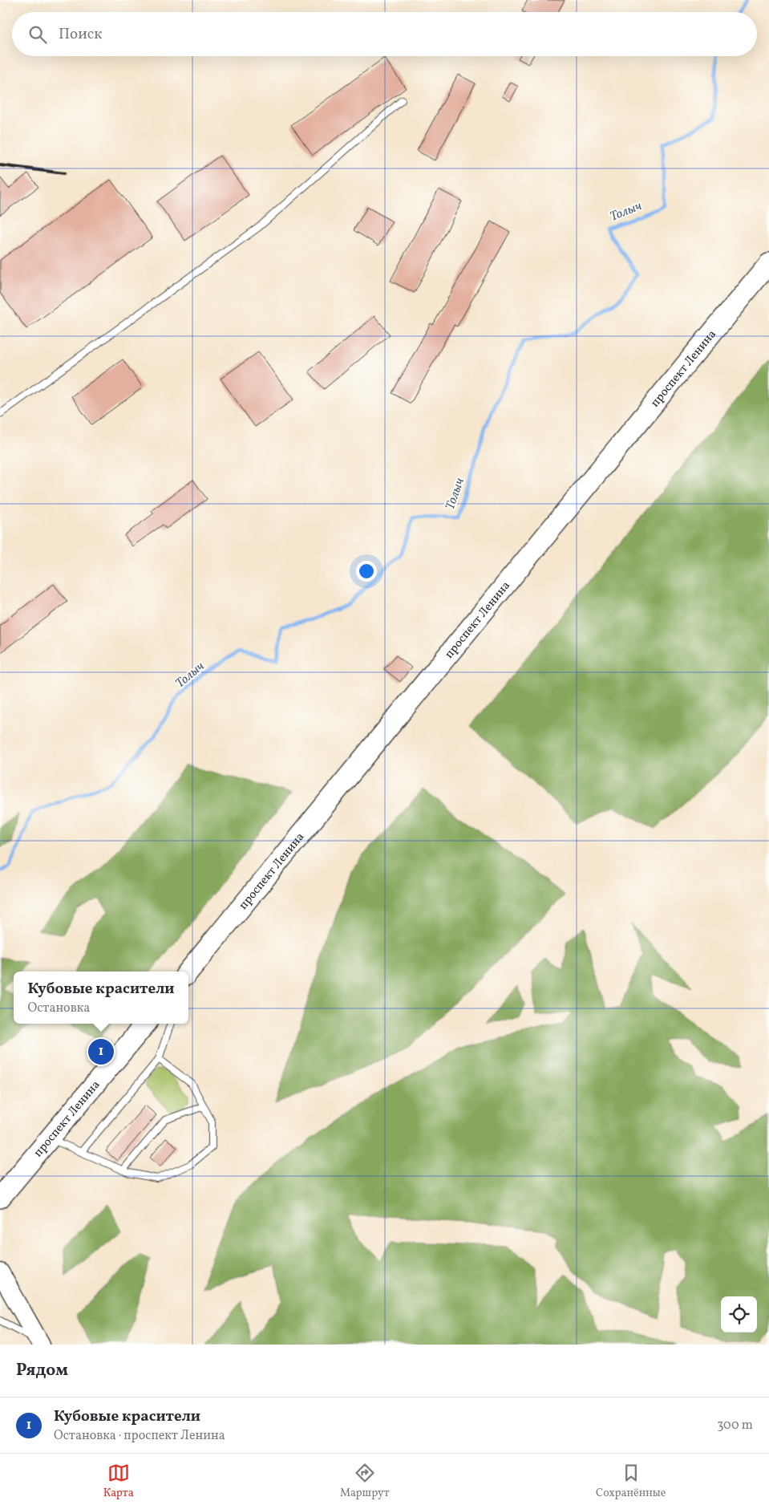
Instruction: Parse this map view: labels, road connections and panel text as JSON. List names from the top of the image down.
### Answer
{
  "streets": {
    "main road": ["проспект Ленина"]
  },
  "water": ["Толыч"],
  "page": {
    "search": "Поиск",
    "popup": ["Кубовые красители", "Остановка"],
    "pins": "1",
    "heading": "Рядом",
    "list": [
      {
        "mark": "1",
        "name": "Кубовые красители",
        "note": "Остановка · проспект Ленина",
        "value": "300 m"
      }
    ],
    "nav": ["Карта", "Маршрут", "Сохранённые"]
  }
}
